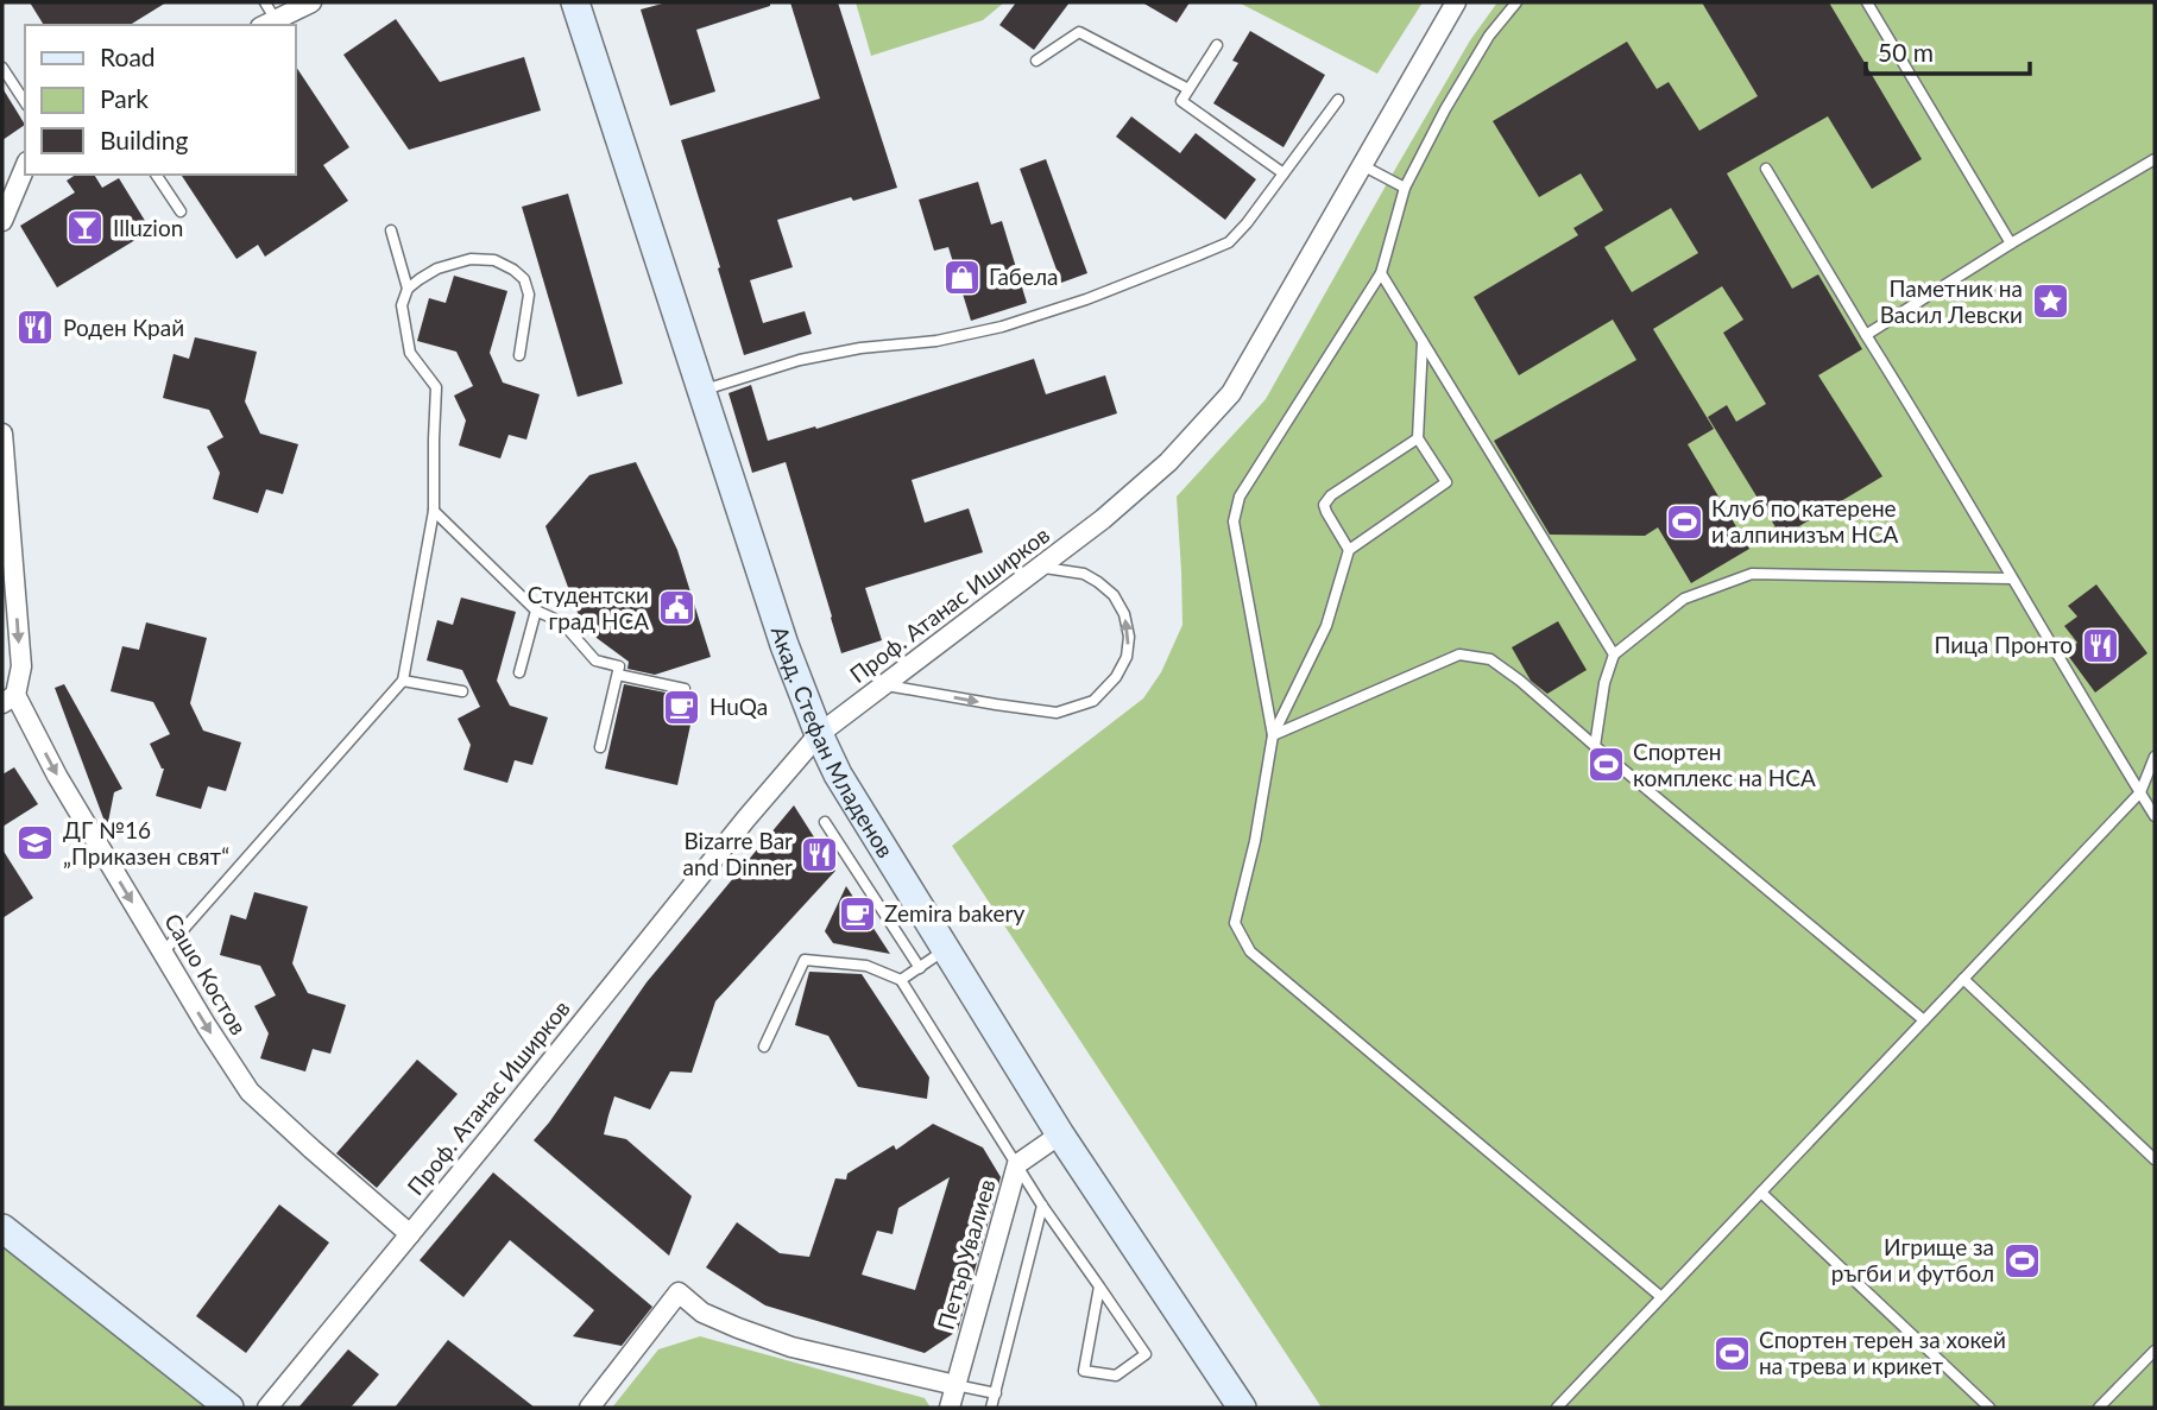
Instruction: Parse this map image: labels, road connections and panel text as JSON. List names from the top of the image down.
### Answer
{
  "streets": {
    "street": [
      "Проф. Атанас Иширков",
      "Акад. Стефан Младенов",
      "Сашо Костов",
      "Петър Увалиев"
    ]
  },
  "crossings": [
    ["Проф. Атанас Иширков", "Акад. Стефан Младенов"],
    ["Проф. Атанас Иширков", "Сашо Костов"],
    ["Акад. Стефан Младенов", "Петър Увалиев"]
  ],
  "one_way": ["Сашо Костов"],
  "places": {
    "bar": ["Illuzion"],
    "shop": ["Габела"],
    "place": ["Паметник на Васил Левски"],
    "restaurant": ["Роден Край", "Пица Пронто", "Bizarre Bar and Dinner"],
    "sports": [
      "Клуб по катерене и алпинизъм НСА",
      "Спортен комплекс на НСА",
      "Игрище за ръгби и футбол",
      "Спортен терен за хокей на трева и крикет"
    ],
    "public building": ["Студентски град НСА"],
    "cafe": ["HuQa", "Zemira bakery"],
    "school or university": ["ДГ №16 „Приказен свят“"]
  },
  "legend": ["Road", "Park", "Building"],
  "scale_bar": "50 m"
}
